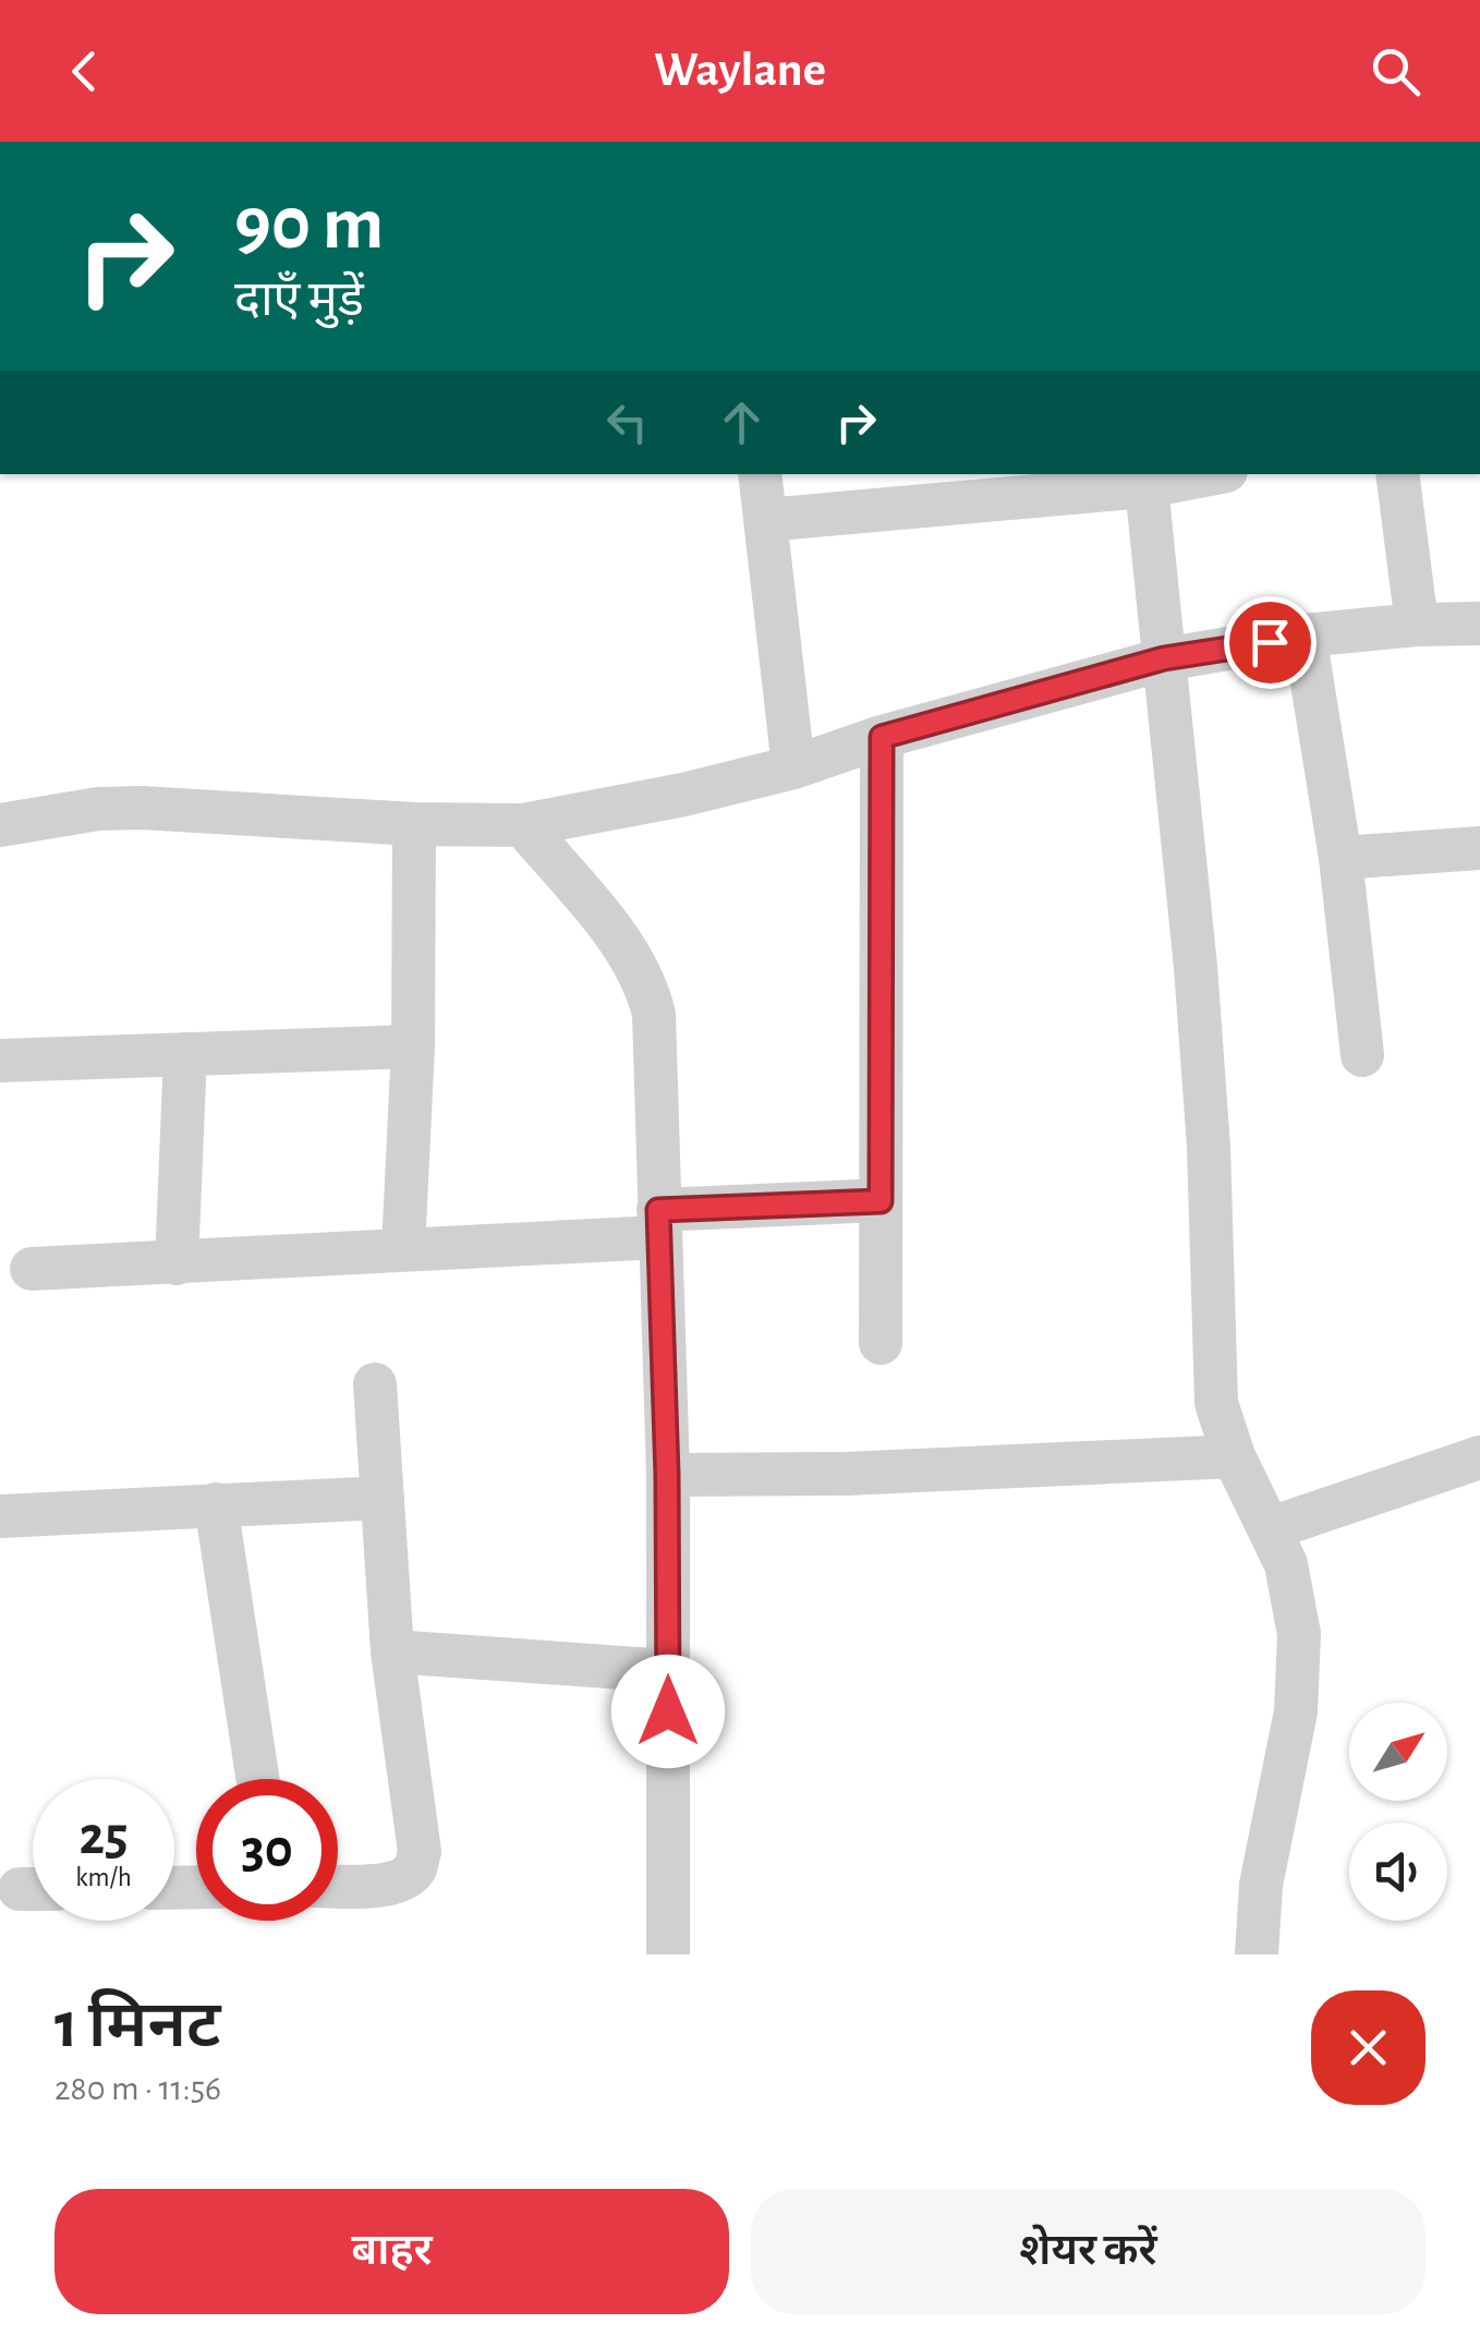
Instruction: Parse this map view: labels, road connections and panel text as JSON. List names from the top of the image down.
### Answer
{
  "north": "top right",
  "page": {
    "header": "Waylane",
    "turn": ["90 m", "दाएँ मुड़ें"],
    "speed": "25 km/h",
    "limit": "30",
    "heading": ["1 मिनट", "280 m · 11:56"],
    "buttons": ["बाहर", "शेयर करें"]
  }
}
